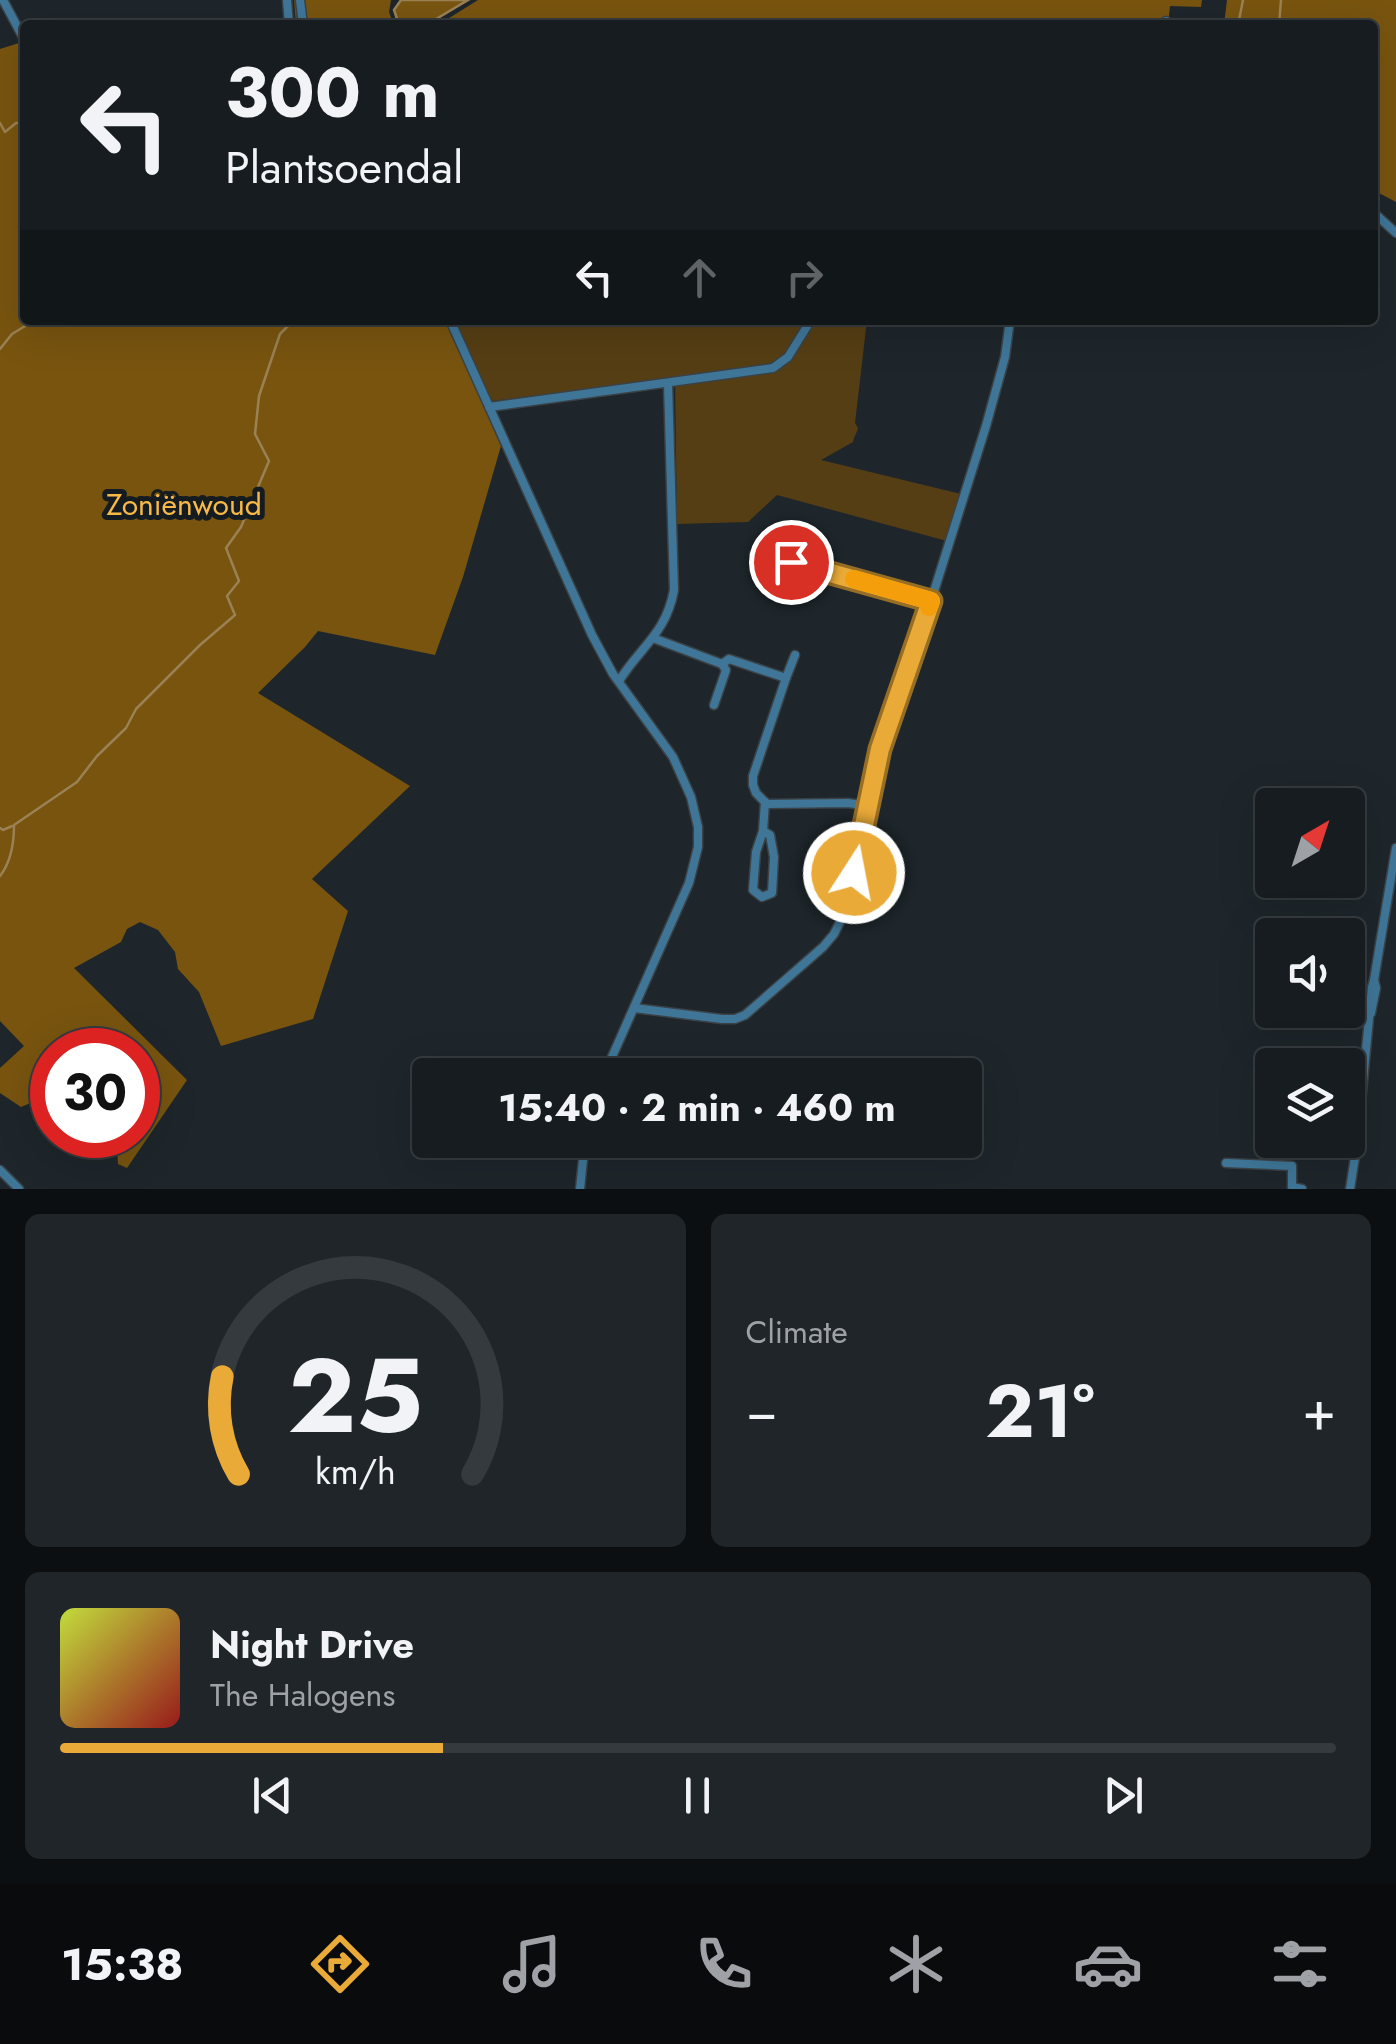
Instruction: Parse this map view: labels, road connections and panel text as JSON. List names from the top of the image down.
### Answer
{
  "parks": ["Zoniënwoud"],
  "north": "top right",
  "page": {
    "turn": ["300 m", "Plantsoendal"],
    "limit": "30",
    "trip": "15:40 · 2 min · 460 m",
    "tile": "Climate",
    "heat": ["−", "21°", "+"],
    "song": ["Night Drive", "The Halogens"],
    "tabs": "15:38",
    "gauge": ["25", "km/h"]
  }
}
